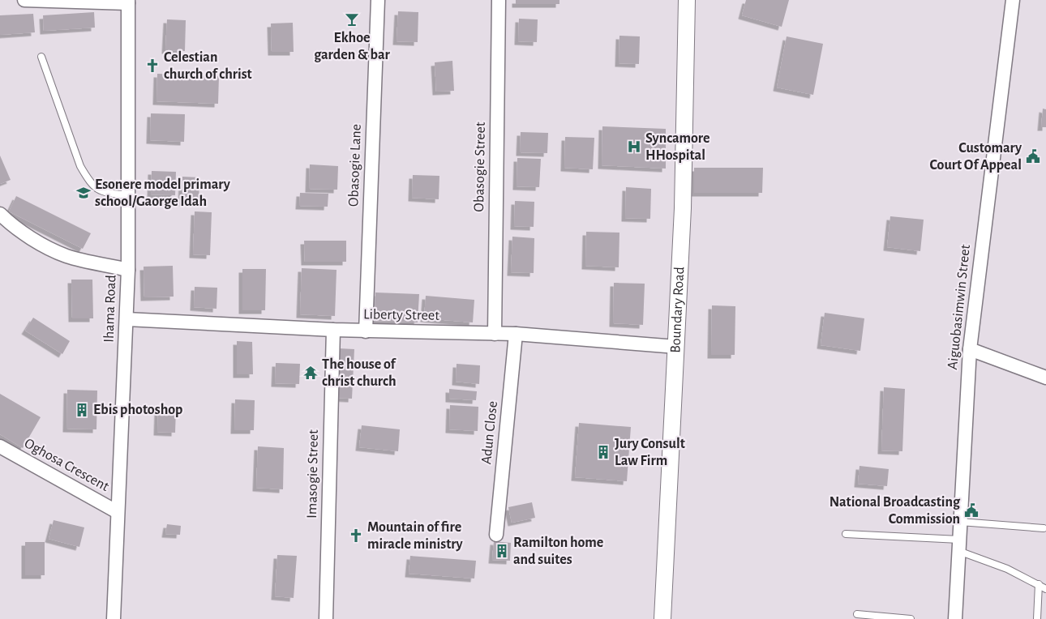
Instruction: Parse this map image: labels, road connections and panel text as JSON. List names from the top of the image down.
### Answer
{
  "streets": {
    "street": [
      "Obasogie Lane",
      "Obasogie Street",
      "Aiguobasimwin Street",
      "Ihama Road",
      "Boundary Road",
      "Liberty Street",
      "Adun Close",
      "Oghosa Crescent",
      "Imasogie Street"
    ]
  },
  "crossings": [
    ["Obasogie Lane", "Liberty Street"],
    ["Obasogie Street", "Liberty Street"],
    ["Ihama Road", "Liberty Street"],
    ["Ihama Road", "Oghosa Crescent"],
    ["Boundary Road", "Liberty Street"],
    ["Liberty Street", "Adun Close"],
    ["Liberty Street", "Imasogie Street"]
  ],
  "places": {
    "bar": ["Ekhoe garden & bar"],
    "church": ["Celestian church of christ", "Mountain of fire miracle ministry"],
    "hospital": ["Syncamore HHospital"],
    "public building": ["Customary Court Of Appeal", "National Broadcasting Commission"],
    "school or university": ["Esonere model primary school/Gaorge Idah"],
    "temple": ["The house of christ church"],
    "building": ["Ebis photoshop", "Jury Consult Law Firm", "Ramilton home and suites"]
  }
}
